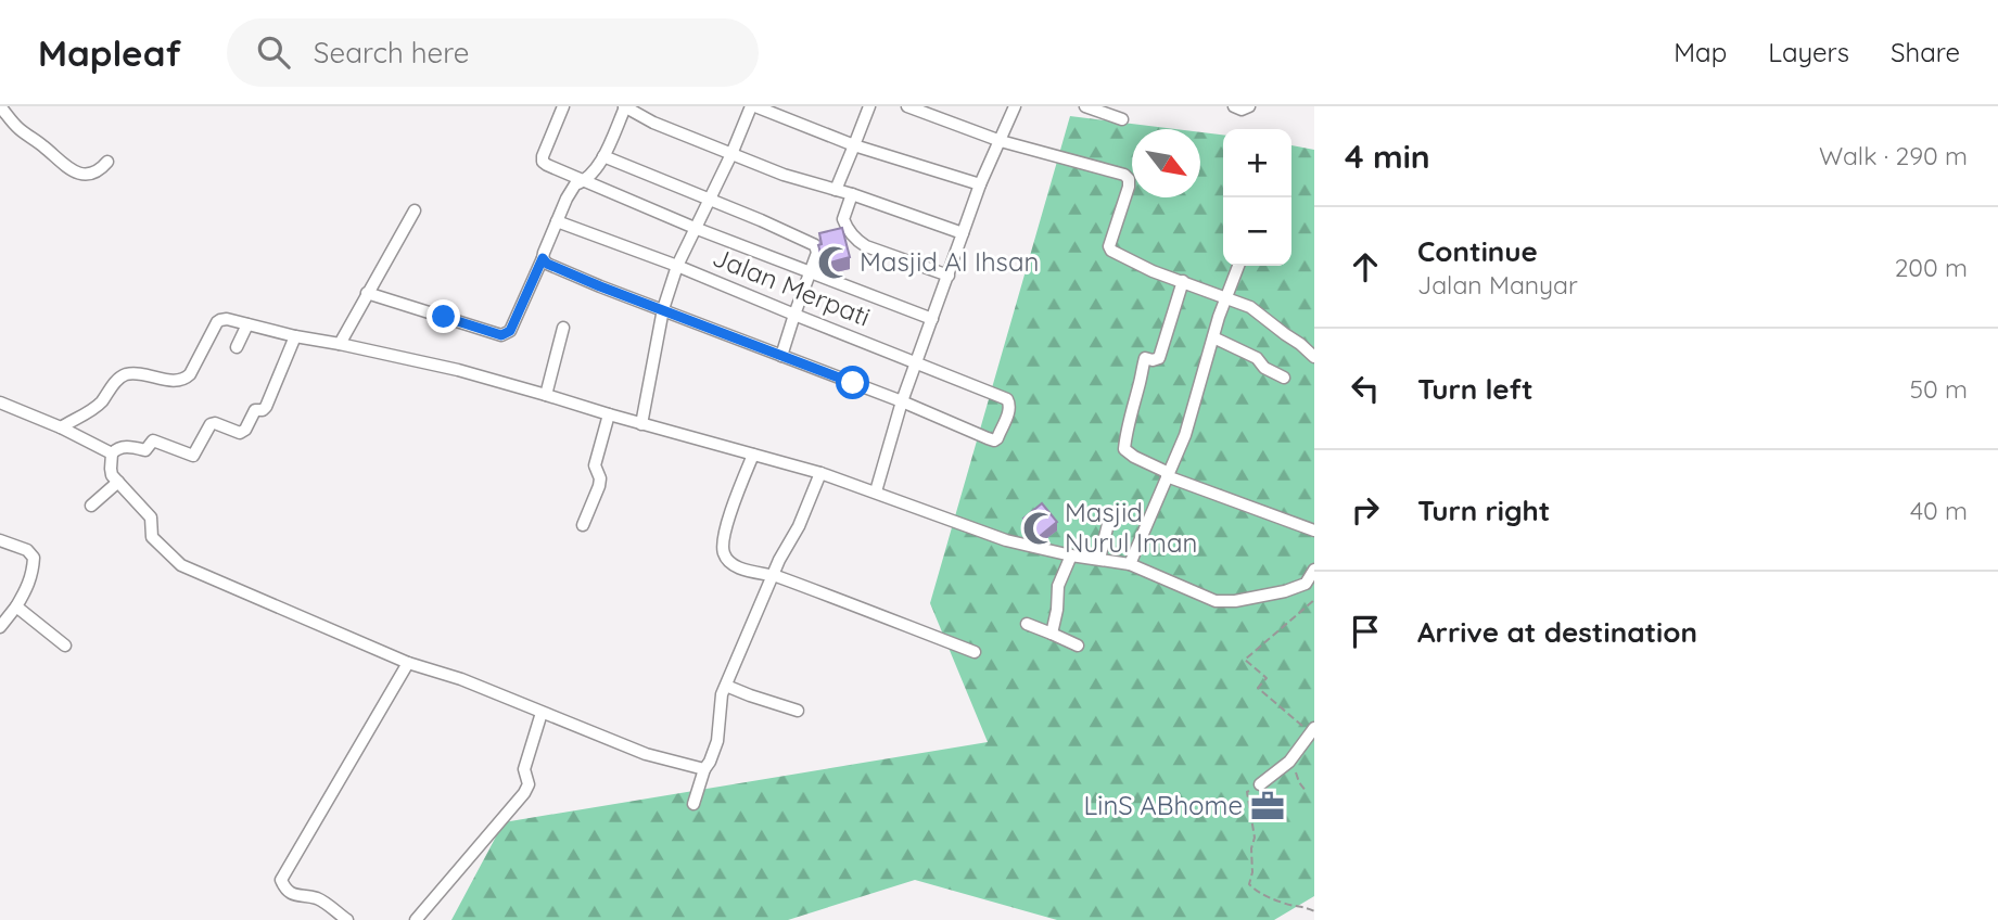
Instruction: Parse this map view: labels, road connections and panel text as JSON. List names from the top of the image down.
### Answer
{
  "streets": {
    "street": ["Jalan Merpati"]
  },
  "places": {
    "mosque": ["Masjid Al Ihsan", "Masjid Nurul Iman"],
    "office": ["LinS ABhome"]
  },
  "north": "bottom right",
  "page": {
    "header": "Mapleaf",
    "search": "Search here",
    "nav": ["Map", "Layers", "Share"],
    "heading": ["4 min", "Walk · 290 m"],
    "map_buttons": ["+", "−"],
    "list": [
      ["Continue", "Jalan Manyar", "200 m"],
      ["Turn left", "50 m"],
      ["Turn right", "40 m"],
      "Arrive at destination"
    ]
  }
}
